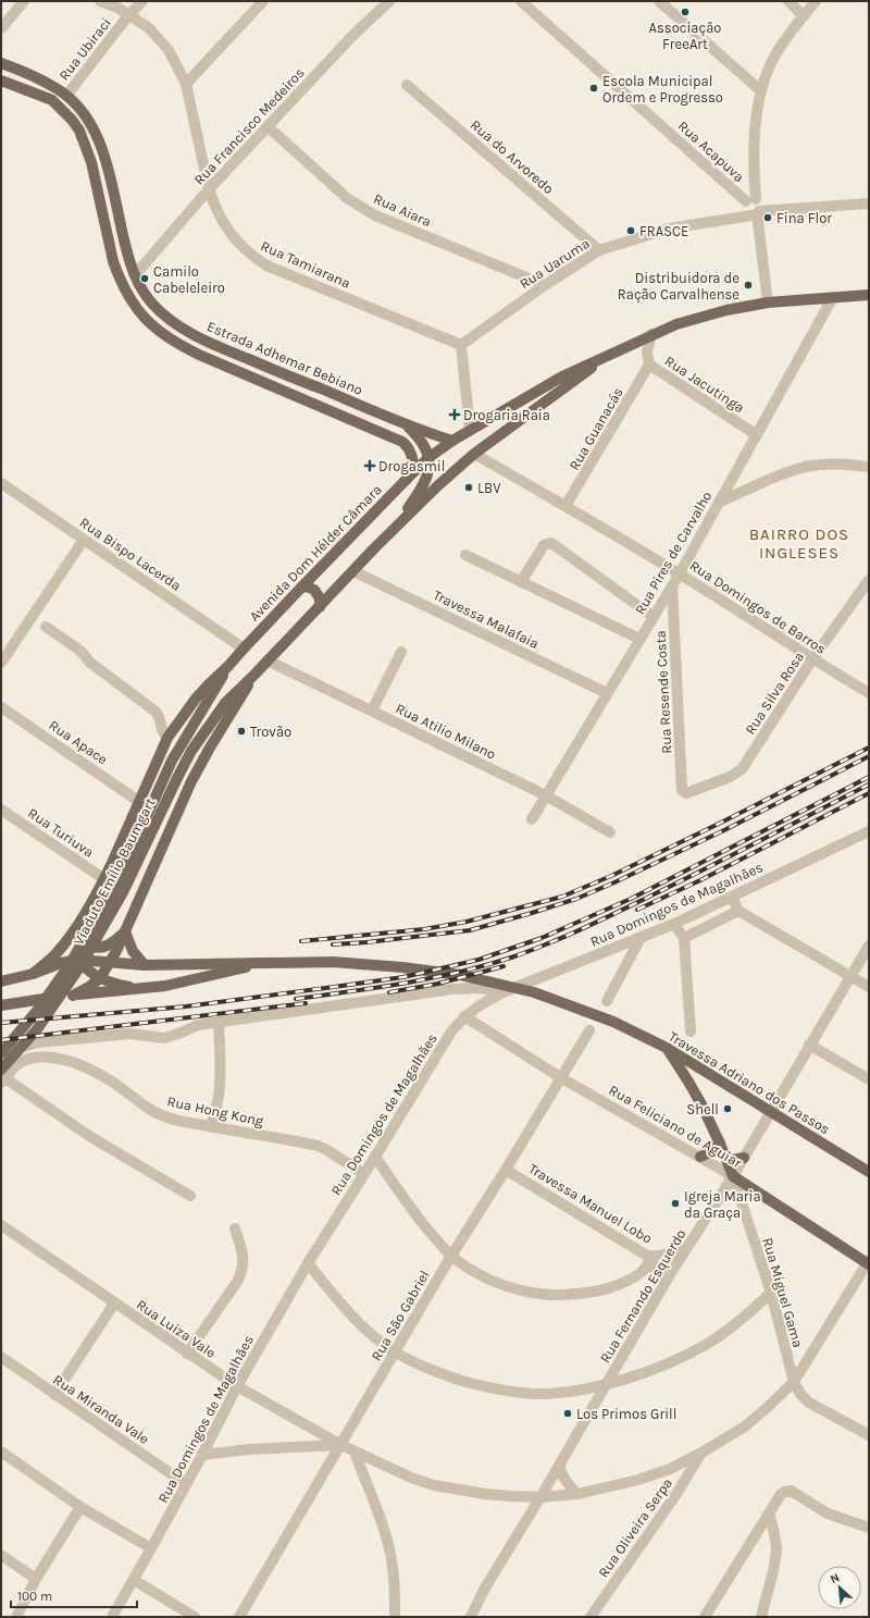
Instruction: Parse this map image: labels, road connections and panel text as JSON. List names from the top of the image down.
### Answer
{
  "streets": {
    "main road": [
      "Estrada Adhemar Bebiano",
      "Avenida Dom Hélder Câmara",
      "Viaduto Emílio Baumgart",
      "Travessa Adriano dos Passos",
      "Rua Feliciano de Aguiar",
      "Rua Miguel Gama"
    ],
    "street": [
      "Rua Ubiraci",
      "Rua Francisco Medeiros",
      "Rua Acapuva",
      "Rua do Arvoredo",
      "Rua Aiara",
      "Rua Uaruma",
      "Rua Tamiarana",
      "Rua Jacutinga",
      "Rua Guanacás",
      "Rua Pires de Carvalho",
      "Rua Bispo Lacerda",
      "Rua Domingos de Barros",
      "Travessa Malafaia",
      "Rua Resende Costa",
      "Rua Silva Rosa",
      "Rua Atilio Milano",
      "Rua Apace",
      "Rua Turiuva",
      "Rua Domingos de Magalhães",
      "Rua Hong Kong",
      "Travessa Manuel Lobo",
      "Rua Fernando Esquerdo",
      "Rua São Gabriel",
      "Rua Luiza Vale",
      "Rua Miranda Vale",
      "Rua Oliveira Serpa"
    ]
  },
  "crossings": [
    ["Rua Ubiraci", "Rua Tamiarana"],
    ["Rua Ubiraci", "Estrada Adhemar Bebiano"],
    ["Rua Francisco Medeiros", "Rua Aiara"],
    ["Rua Francisco Medeiros", "Rua Tamiarana"],
    ["Rua Francisco Medeiros", "Estrada Adhemar Bebiano"],
    ["Rua do Arvoredo", "Rua Uaruma"],
    ["Rua Aiara", "Rua Uaruma"],
    ["Rua Uaruma", "Rua Tamiarana"],
    ["Estrada Adhemar Bebiano", "Avenida Dom Hélder Câmara"],
    ["Rua Jacutinga", "Rua Guanacás"],
    ["Rua Jacutinga", "Avenida Dom Hélder Câmara"],
    ["Rua Jacutinga", "Rua Pires de Carvalho"],
    ["Rua Guanacás", "Rua Domingos de Barros"],
    ["Avenida Dom Hélder Câmara", "Rua Pires de Carvalho"],
    ["Avenida Dom Hélder Câmara", "Rua Bispo Lacerda"],
    ["Avenida Dom Hélder Câmara", "Rua Domingos de Barros"],
    ["Avenida Dom Hélder Câmara", "Travessa Malafaia"],
    ["Avenida Dom Hélder Câmara", "Rua Atilio Milano"],
    ["Avenida Dom Hélder Câmara", "Rua Apace"],
    ["Avenida Dom Hélder Câmara", "Rua Turiuva"],
    ["Avenida Dom Hélder Câmara", "Viaduto Emílio Baumgart"],
    ["Rua Pires de Carvalho", "Rua Domingos de Barros"],
    ["Rua Pires de Carvalho", "Travessa Malafaia"],
    ["Rua Pires de Carvalho", "Rua Resende Costa"],
    ["Rua Pires de Carvalho", "Rua Atilio Milano"],
    ["Rua Domingos de Barros", "Rua Silva Rosa"],
    ["Rua Resende Costa", "Rua Silva Rosa"],
    ["Rua Domingos de Magalhães", "Rua Hong Kong"],
    ["Rua Domingos de Magalhães", "Rua Feliciano de Aguiar"],
    ["Rua Domingos de Magalhães", "Rua Luiza Vale"],
    ["Rua Domingos de Magalhães", "Rua Miranda Vale"],
    ["Travessa Adriano dos Passos", "Rua Miguel Gama"],
    ["Travessa Adriano dos Passos", "Rua Fernando Esquerdo"],
    ["Rua Feliciano de Aguiar", "Rua Miguel Gama"],
    ["Rua Feliciano de Aguiar", "Rua Fernando Esquerdo"],
    ["Rua Feliciano de Aguiar", "Rua São Gabriel"],
    ["Rua Feliciano de Aguiar", "Rua Luiza Vale"],
    ["Travessa Manuel Lobo", "Rua Fernando Esquerdo"],
    ["Travessa Manuel Lobo", "Rua São Gabriel"],
    ["Rua Miguel Gama", "Rua Fernando Esquerdo"],
    ["Rua Miguel Gama", "Rua Luiza Vale"],
    ["Rua Fernando Esquerdo", "Rua Luiza Vale"],
    ["Rua São Gabriel", "Rua Luiza Vale"],
    ["Rua Luiza Vale", "Rua Oliveira Serpa"]
  ],
  "districts": ["BAIRRO DOS INGLESES"],
  "places": {
    "other": [
      "Associação FreeArt",
      "Escola Municipal Ordem e Progresso",
      "Fina Flor",
      "FRASCE",
      "Camilo Cabeleleiro",
      "Distribuidora de Ração Carvalhense",
      "LBV",
      "Trovão",
      "Shell",
      "Igreja Maria da Graça",
      "Los Primos Grill"
    ],
    "health": ["Drogaria Raia", "Drogasmil"]
  },
  "scale_bar": "100 m",
  "north": "top left"
}
